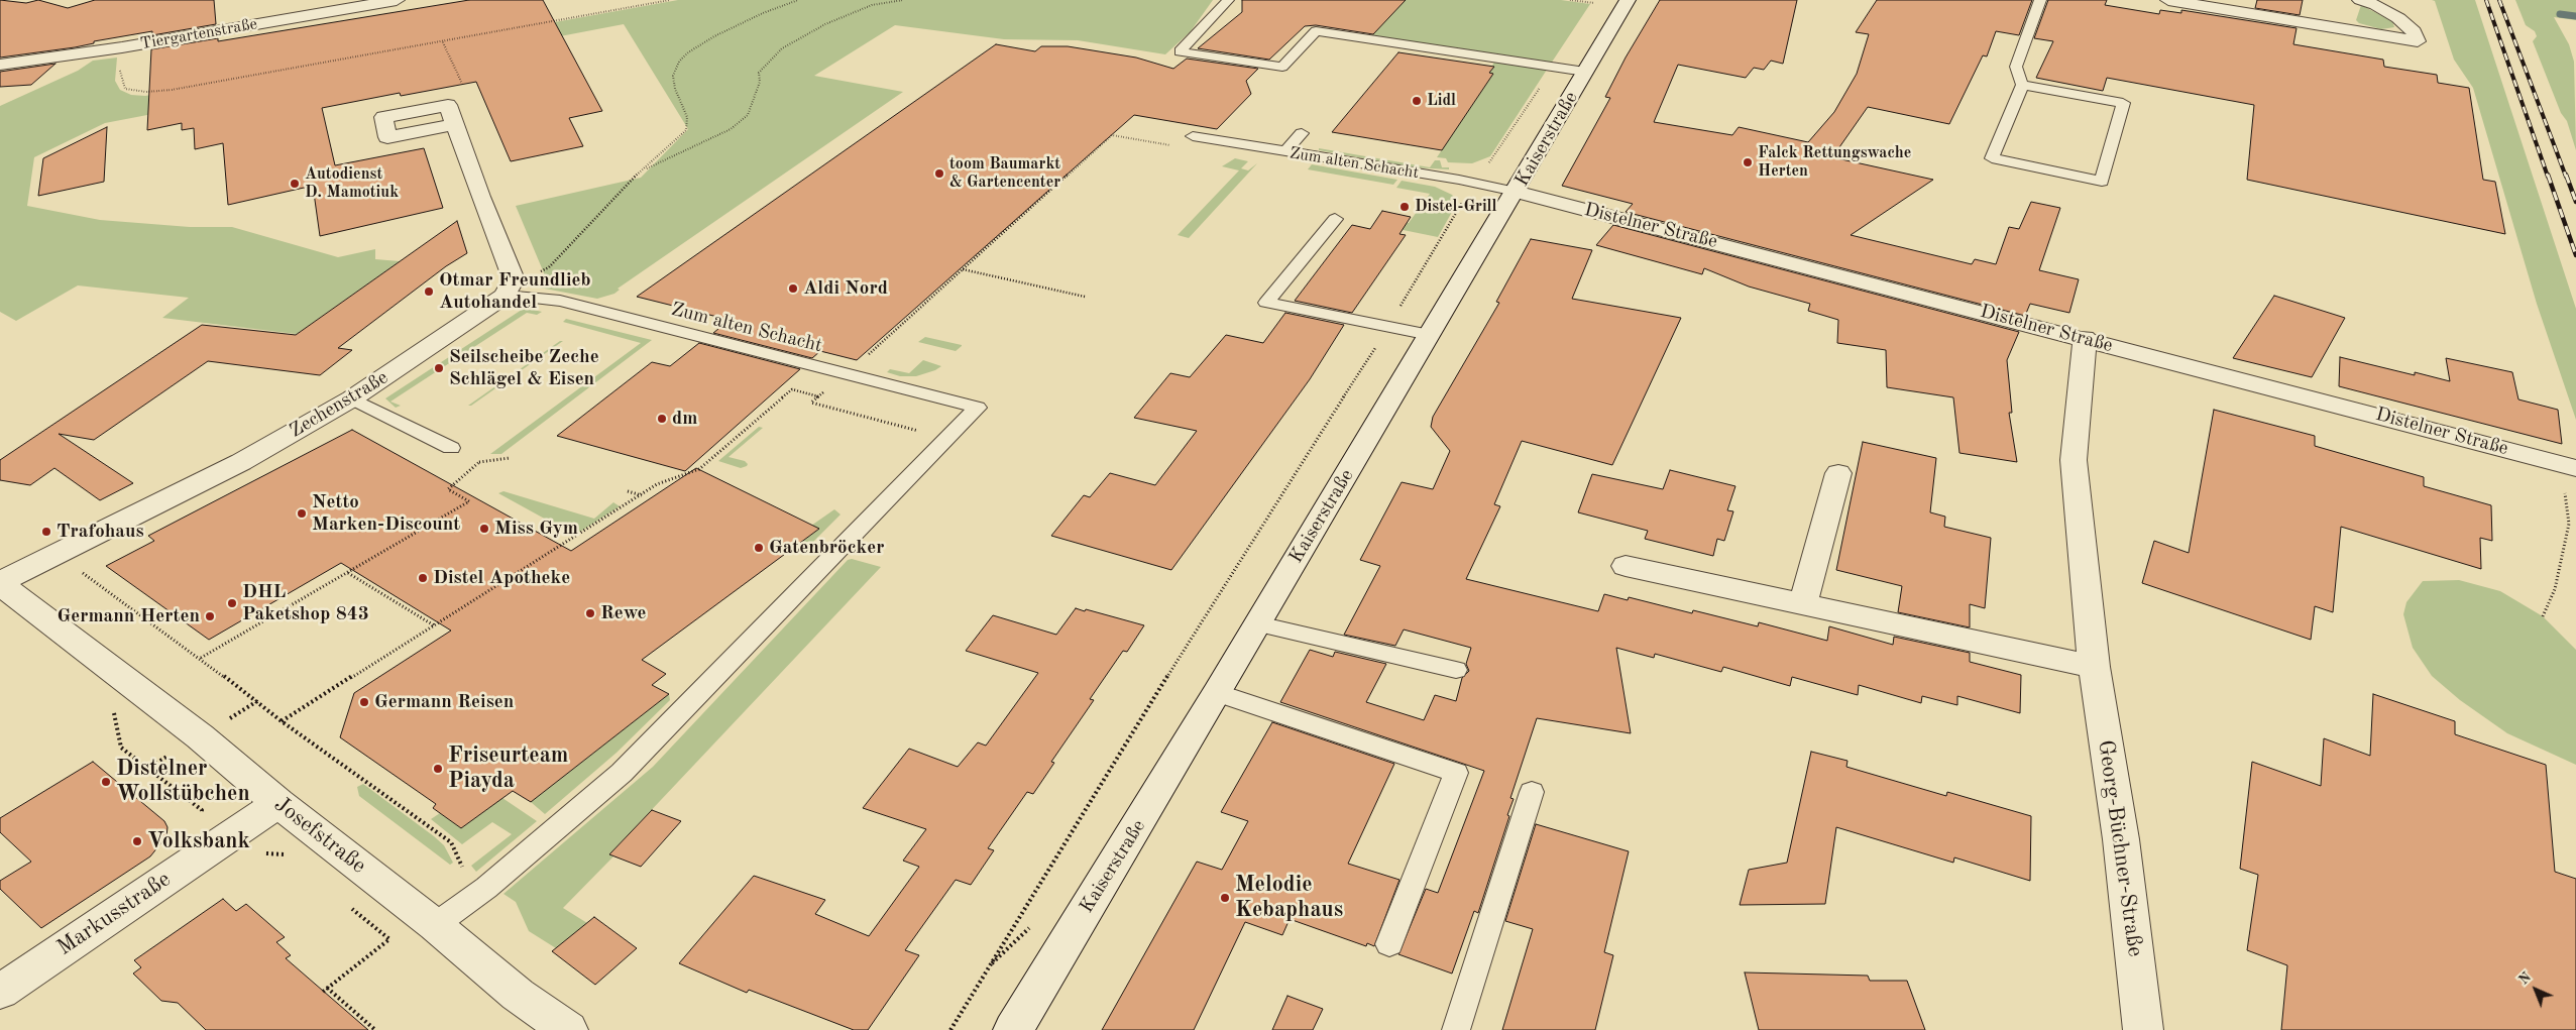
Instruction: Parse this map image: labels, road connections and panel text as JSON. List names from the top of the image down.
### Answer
{
  "streets": {
    "street": [
      "Tiergartenstraße",
      "Kaiserstraße",
      "Distelner Straße",
      "Zechenstraße",
      "Josefstraße",
      "Georg-Büchner-Straße",
      "Markusstraße"
    ],
    "lane": ["Zum alten Schacht"]
  },
  "crossings": [
    ["Kaiserstraße", "Zum alten Schacht"],
    ["Kaiserstraße", "Distelner Straße"],
    ["Zum alten Schacht", "Distelner Straße"],
    ["Zum alten Schacht", "Zechenstraße"],
    ["Distelner Straße", "Georg-Büchner-Straße"],
    ["Zechenstraße", "Josefstraße"],
    ["Josefstraße", "Markusstraße"]
  ],
  "places": [
    "Lidl",
    "Falck Rettungswache Herten",
    "toom Baumarkt & Gartencenter",
    "Autodienst D. Mamotiuk",
    "Distel-Grill",
    "Aldi Nord",
    "Otmar Freundlieb Autohandel",
    "Seilscheibe Zeche Schlägel & Eisen",
    "dm",
    "Netto Marken-Discount",
    "Miss Gym",
    "Trafohaus",
    "Gatenbröcker",
    "Distel Apotheke",
    "DHL Paketshop 843",
    "Rewe",
    "Germann Herten",
    "Germann Reisen",
    "Friseurteam Piayda",
    "Distelner Wollstübchen",
    "Volksbank",
    "Melodie Kebaphaus"
  ],
  "north": "top left"
}
